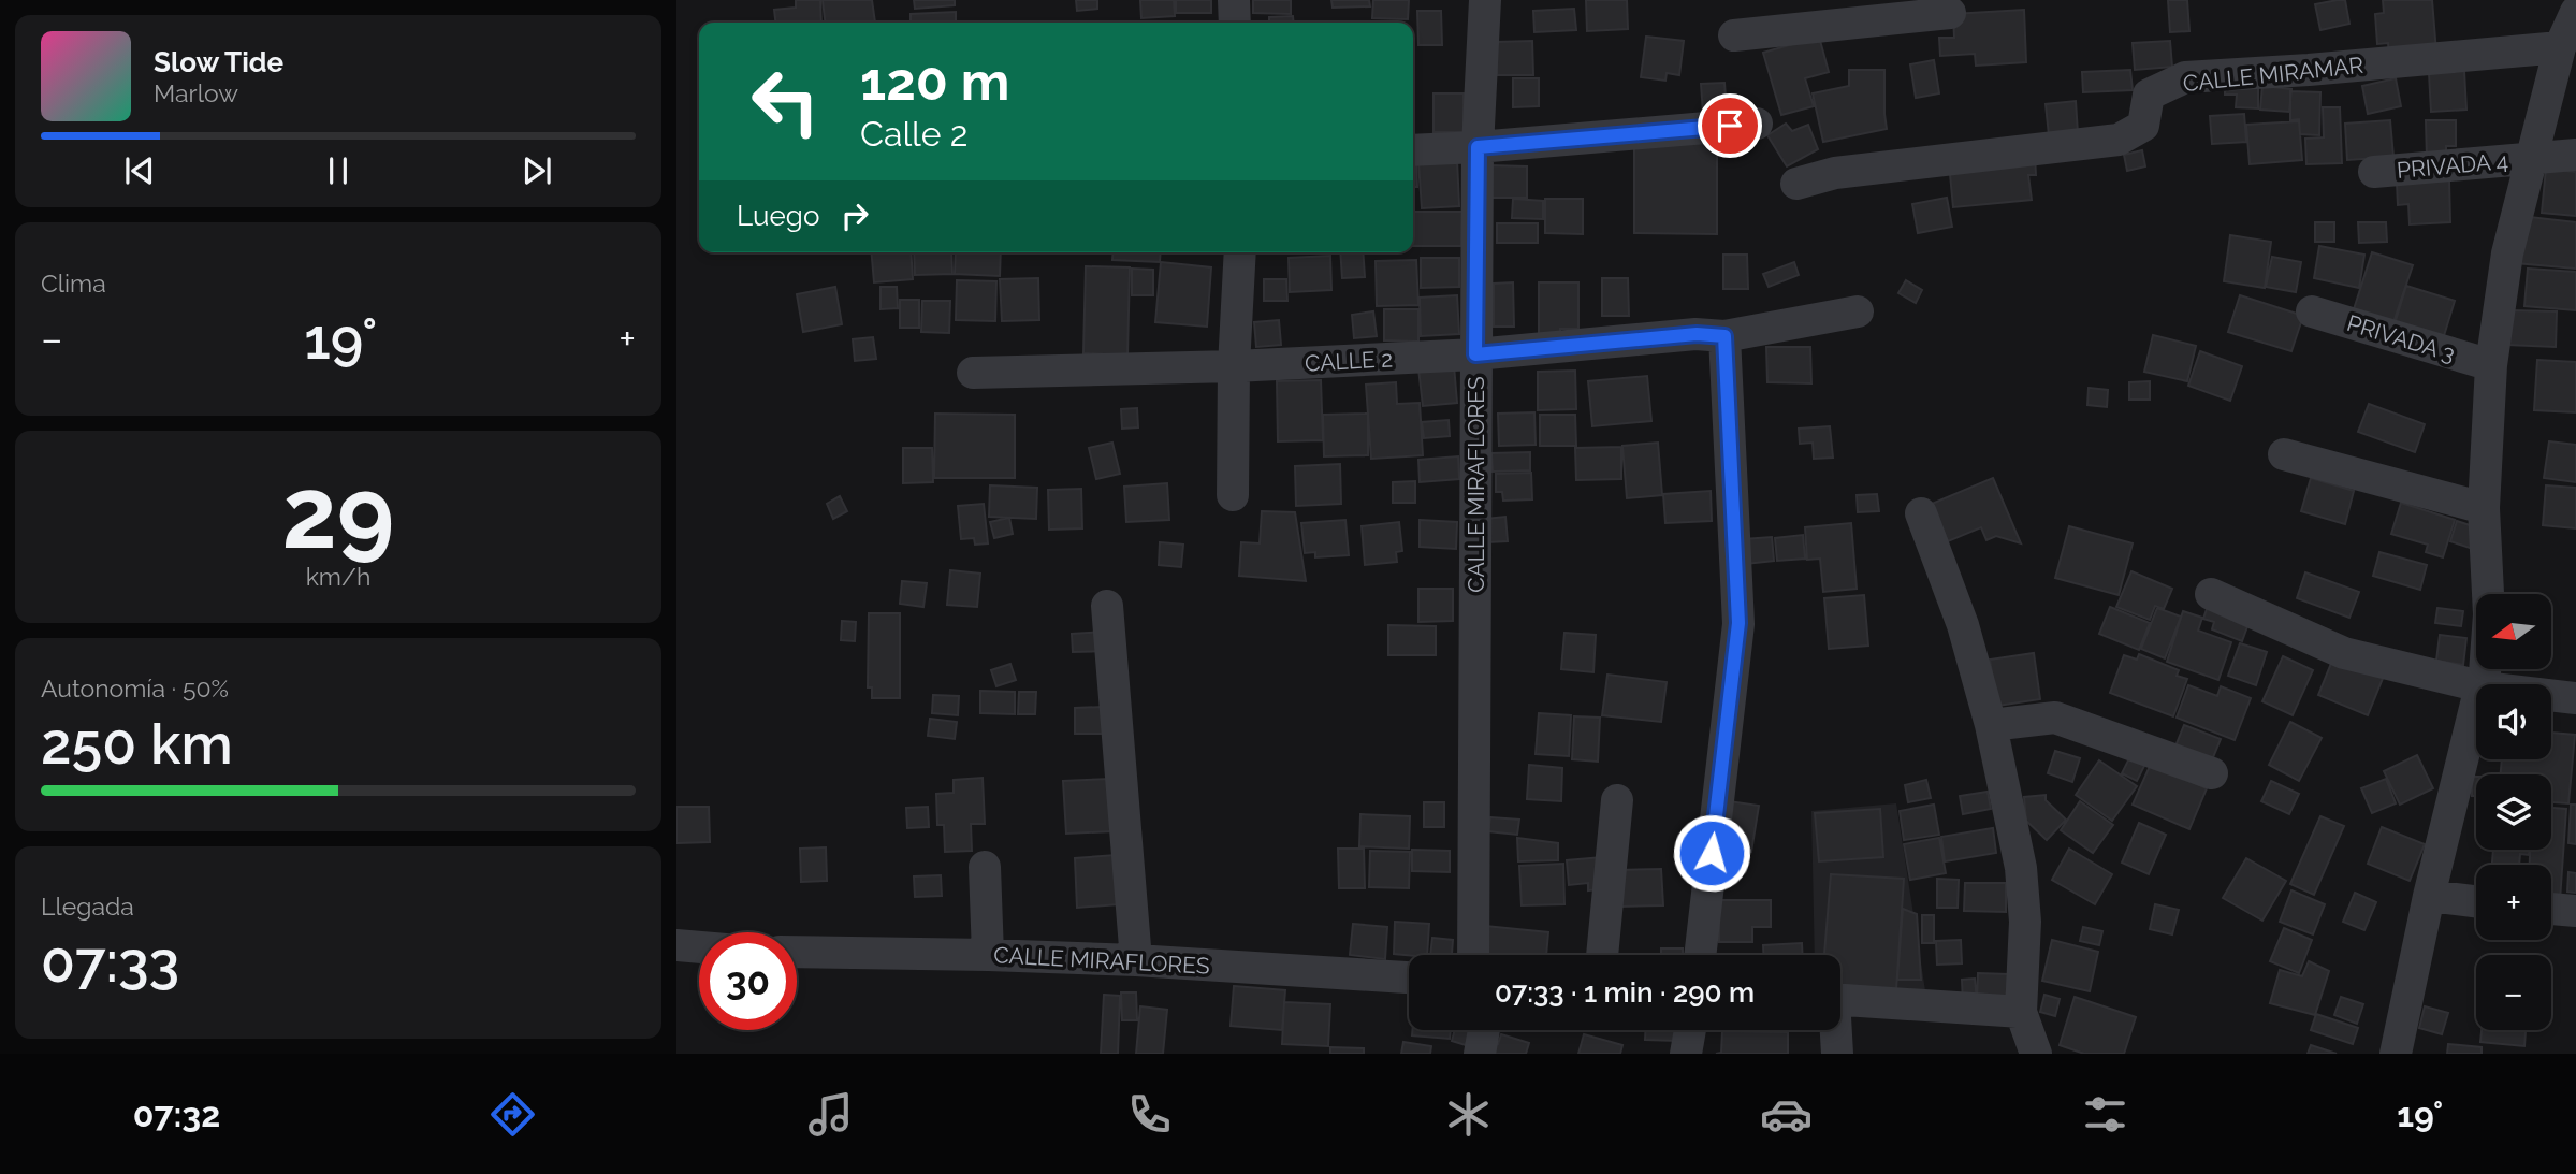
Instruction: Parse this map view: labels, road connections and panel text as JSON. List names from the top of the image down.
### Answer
{
  "streets": {
    "street": [
      "CALLE MIRAMAR",
      "PRIVADA 4",
      "PRIVADA 3",
      "CALLE 2",
      "CALLE MIRAFLORES"
    ]
  },
  "crossings": [
    ["CALLE 2", "CALLE MIRAFLORES"]
  ],
  "north": "left",
  "page": {
    "turn": ["120 m", "Calle 2"],
    "song": ["Slow Tide", "Marlow"],
    "then": "Luego",
    "tile": [
      "Clima",
      ["29", "km/h"],
      ["Autonomía · 50%", "250 km"],
      ["Llegada", "07:33"]
    ],
    "heat": ["−", "19°", "+"],
    "map_buttons": ["+", "−"],
    "limit": "30",
    "trip": "07:33 · 1 min · 290 m",
    "tabs": ["07:32", "19°"]
  }
}
